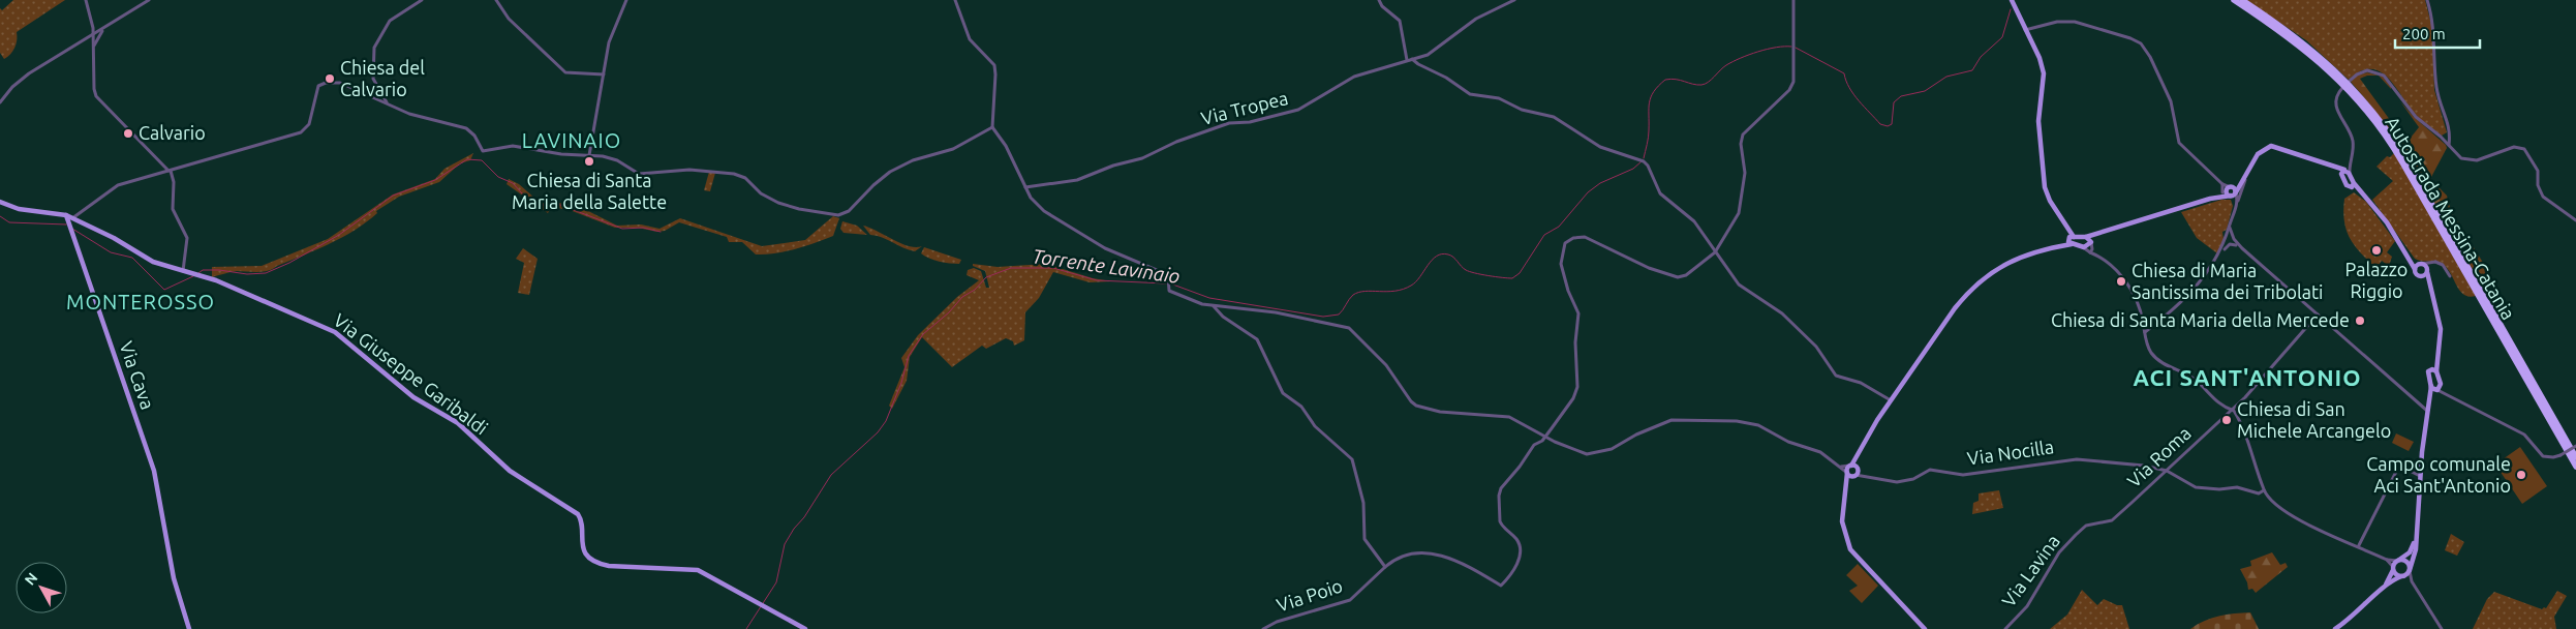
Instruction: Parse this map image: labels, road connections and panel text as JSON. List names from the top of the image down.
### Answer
{
  "streets": {
    "highway": ["Autostrada Messina-Catania"],
    "main road": ["Via Giuseppe Garibaldi", "Via Cava"],
    "street": [
      "Via Tropea",
      "Via Nocilla",
      "Via Roma",
      "Via Lavina",
      "Via Poio"
    ]
  },
  "crossings": [
    ["Via Nocilla", "Via Roma"],
    ["Via Roma", "Via Lavina"]
  ],
  "districts": ["LAVINAIO", "MONTEROSSO", "ACI SANT'ANTONIO"],
  "water": ["Torrente Lavinaio"],
  "places": [
    "Chiesa del Calvario",
    "Calvario",
    "Chiesa di Santa Maria della Salette",
    "Palazzo Riggio",
    "Chiesa di Maria Santissima dei Tribolati",
    "Chiesa di Santa Maria della Mercede",
    "Chiesa di San Michele Arcangelo",
    "Campo comunale Aci Sant'Antonio"
  ],
  "scale_bar": "200 m",
  "north": "top left"
}
